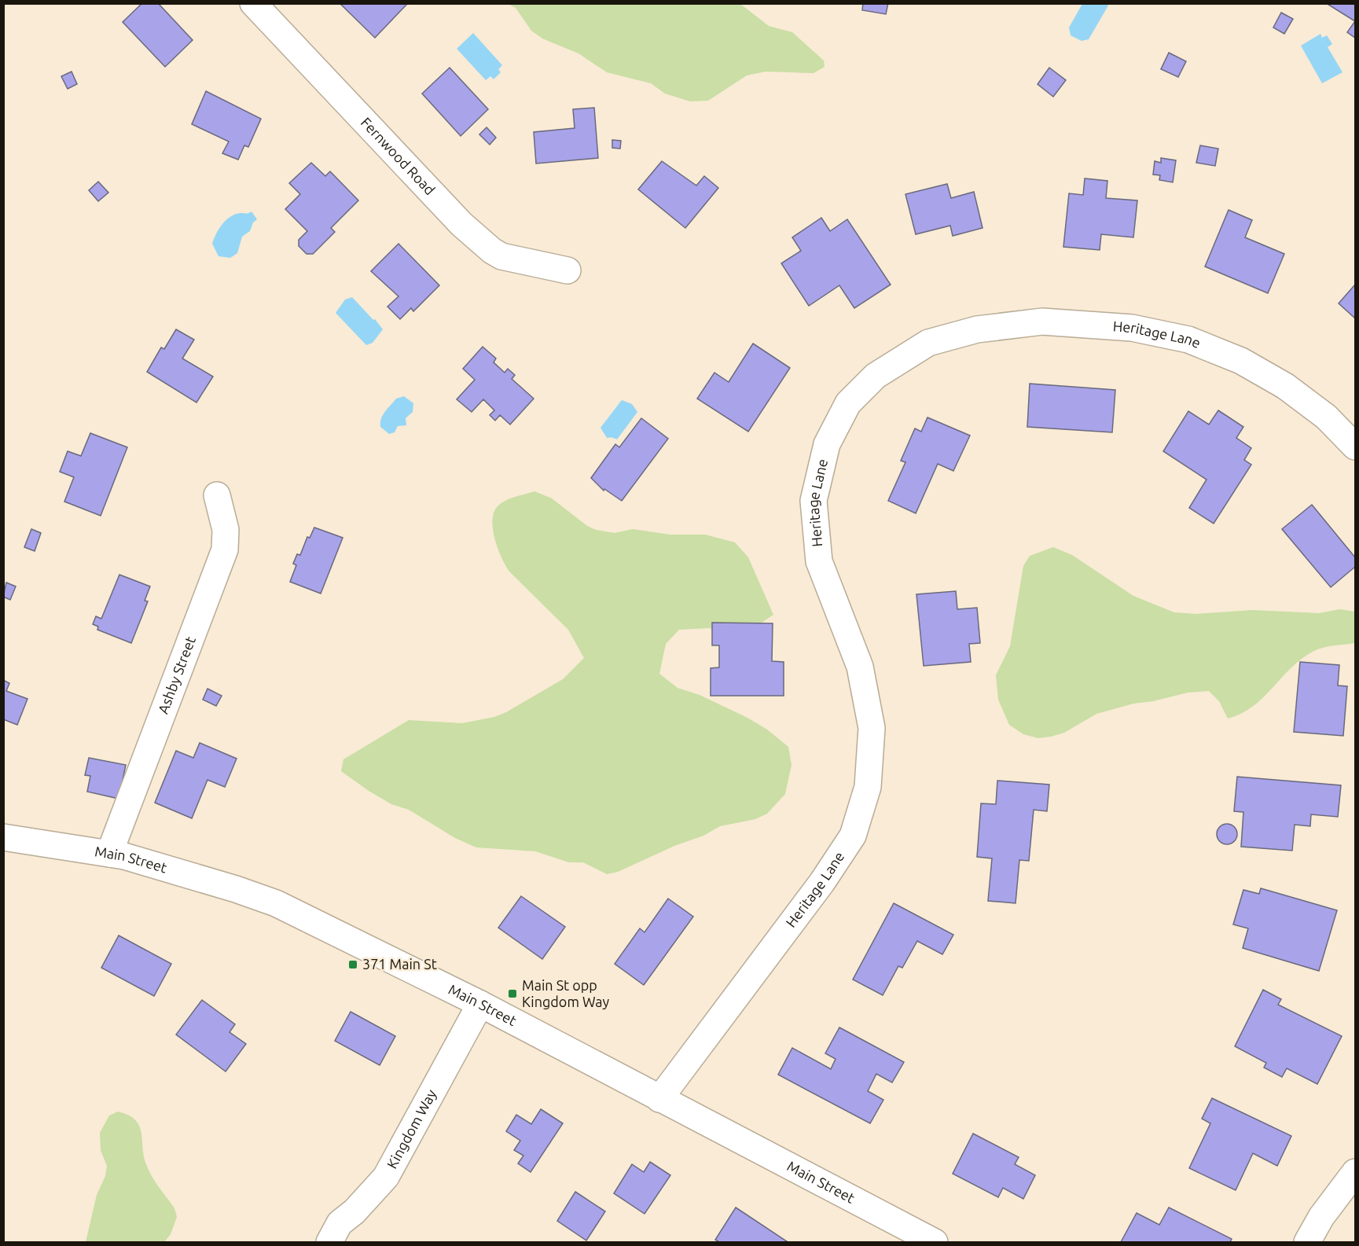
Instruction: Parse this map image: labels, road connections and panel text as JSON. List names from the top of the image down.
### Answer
{
  "streets": {
    "street": [
      "Fernwood Road",
      "Heritage Lane",
      "Ashby Street",
      "Main Street",
      "Kingdom Way"
    ]
  },
  "crossings": [
    ["Heritage Lane", "Main Street"],
    ["Ashby Street", "Main Street"],
    ["Main Street", "Kingdom Way"]
  ],
  "places": {
    "transit": ["371 Main St", "Main St opp Kingdom Way"]
  }
}
